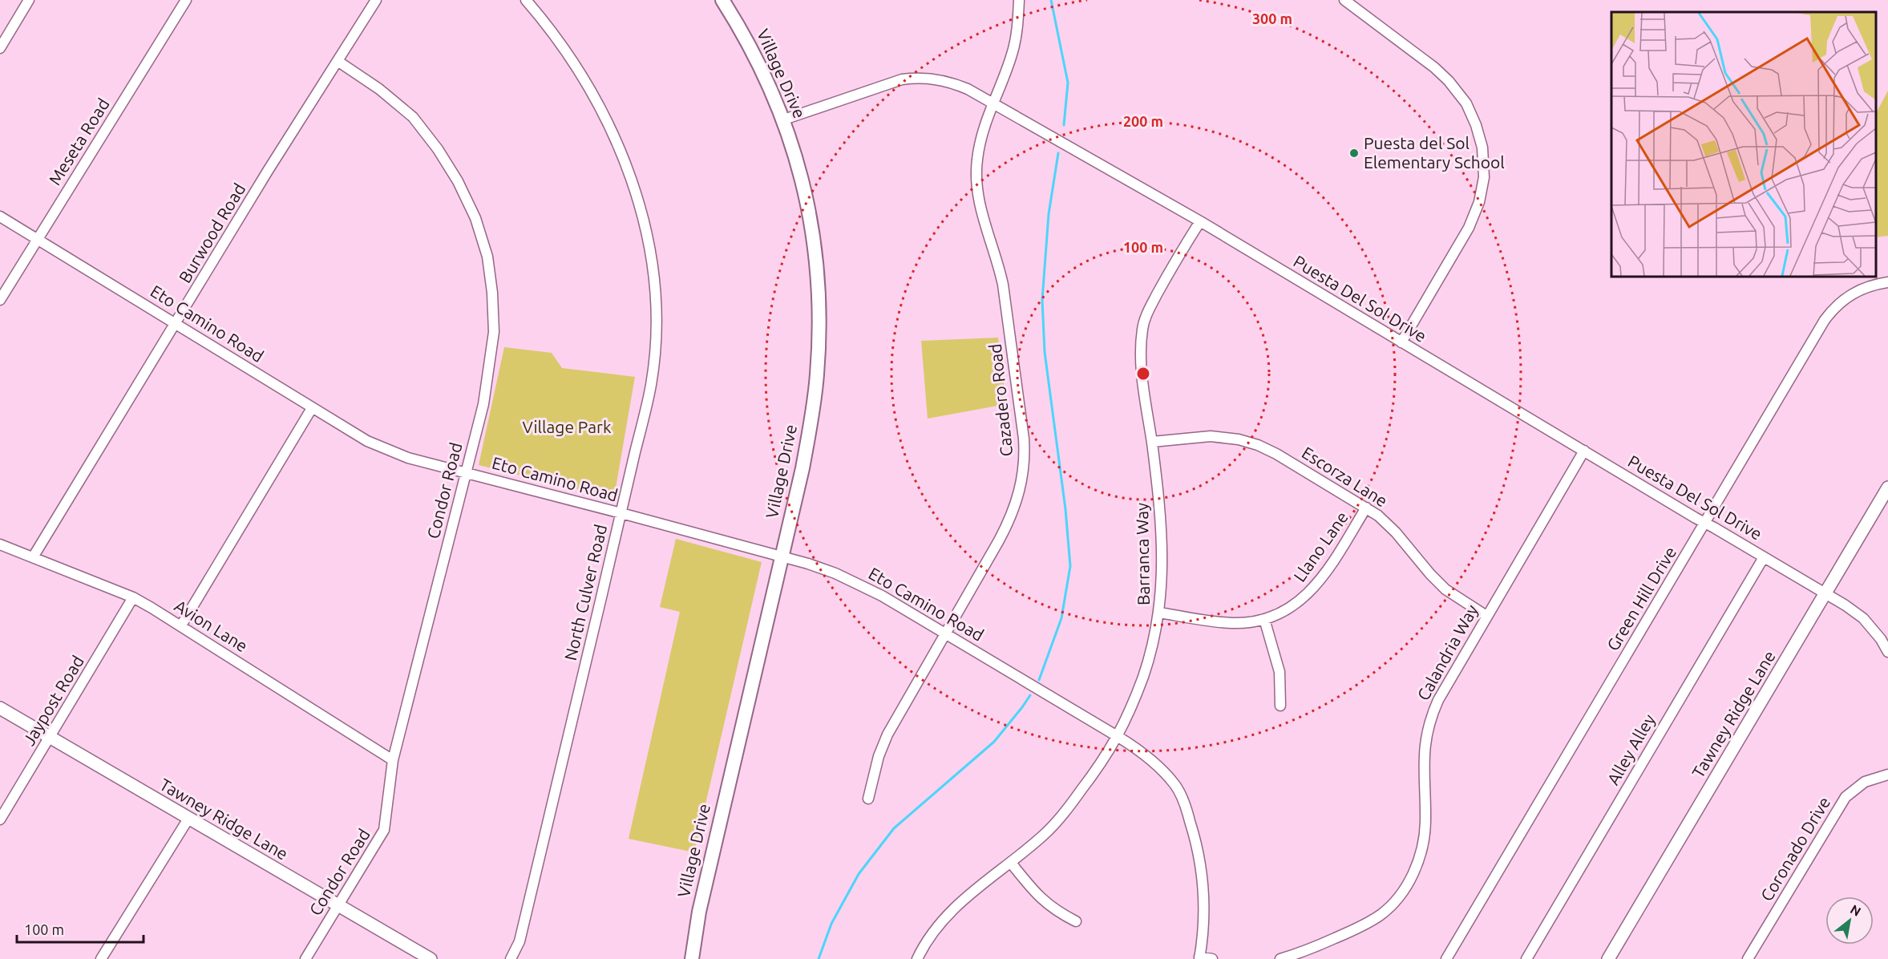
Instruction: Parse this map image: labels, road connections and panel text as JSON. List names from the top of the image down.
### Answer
{
  "streets": {
    "main road": ["Village Drive"],
    "street": [
      "Meseta Road",
      "Burwood Road",
      "Puesta Del Sol Drive",
      "Eto Camino Road",
      "Cazadero Road",
      "Escorza Lane",
      "Condor Road",
      "Llano Lane",
      "Barranca Way",
      "North Culver Road",
      "Green Hill Drive",
      "Avion Lane",
      "Calandria Way",
      "Jaypost Road",
      "Tawney Ridge Lane",
      "Alley Alley",
      "Coronado Drive"
    ]
  },
  "crossings": [
    ["Village Drive", "Puesta Del Sol Drive"],
    ["Village Drive", "Eto Camino Road"],
    ["Meseta Road", "Eto Camino Road"],
    ["Burwood Road", "Eto Camino Road"],
    ["Burwood Road", "Condor Road"],
    ["Burwood Road", "Avion Lane"],
    ["Puesta Del Sol Drive", "Cazadero Road"],
    ["Puesta Del Sol Drive", "Barranca Way"],
    ["Puesta Del Sol Drive", "Green Hill Drive"],
    ["Puesta Del Sol Drive", "Calandria Way"],
    ["Puesta Del Sol Drive", "Tawney Ridge Lane"],
    ["Puesta Del Sol Drive", "Alley Alley"],
    ["Eto Camino Road", "Cazadero Road"],
    ["Eto Camino Road", "Condor Road"],
    ["Eto Camino Road", "Barranca Way"],
    ["Eto Camino Road", "North Culver Road"],
    ["Escorza Lane", "Llano Lane"],
    ["Escorza Lane", "Barranca Way"],
    ["Escorza Lane", "Calandria Way"],
    ["Condor Road", "Avion Lane"],
    ["Condor Road", "Tawney Ridge Lane"],
    ["Llano Lane", "Barranca Way"],
    ["Avion Lane", "Jaypost Road"],
    ["Jaypost Road", "Tawney Ridge Lane"]
  ],
  "parks": ["Village Park"],
  "places": ["Puesta del Sol Elementary School"],
  "scale_bar": "100 m",
  "north": "top right",
  "rings": ["300 m", "200 m", "100 m"]
}
